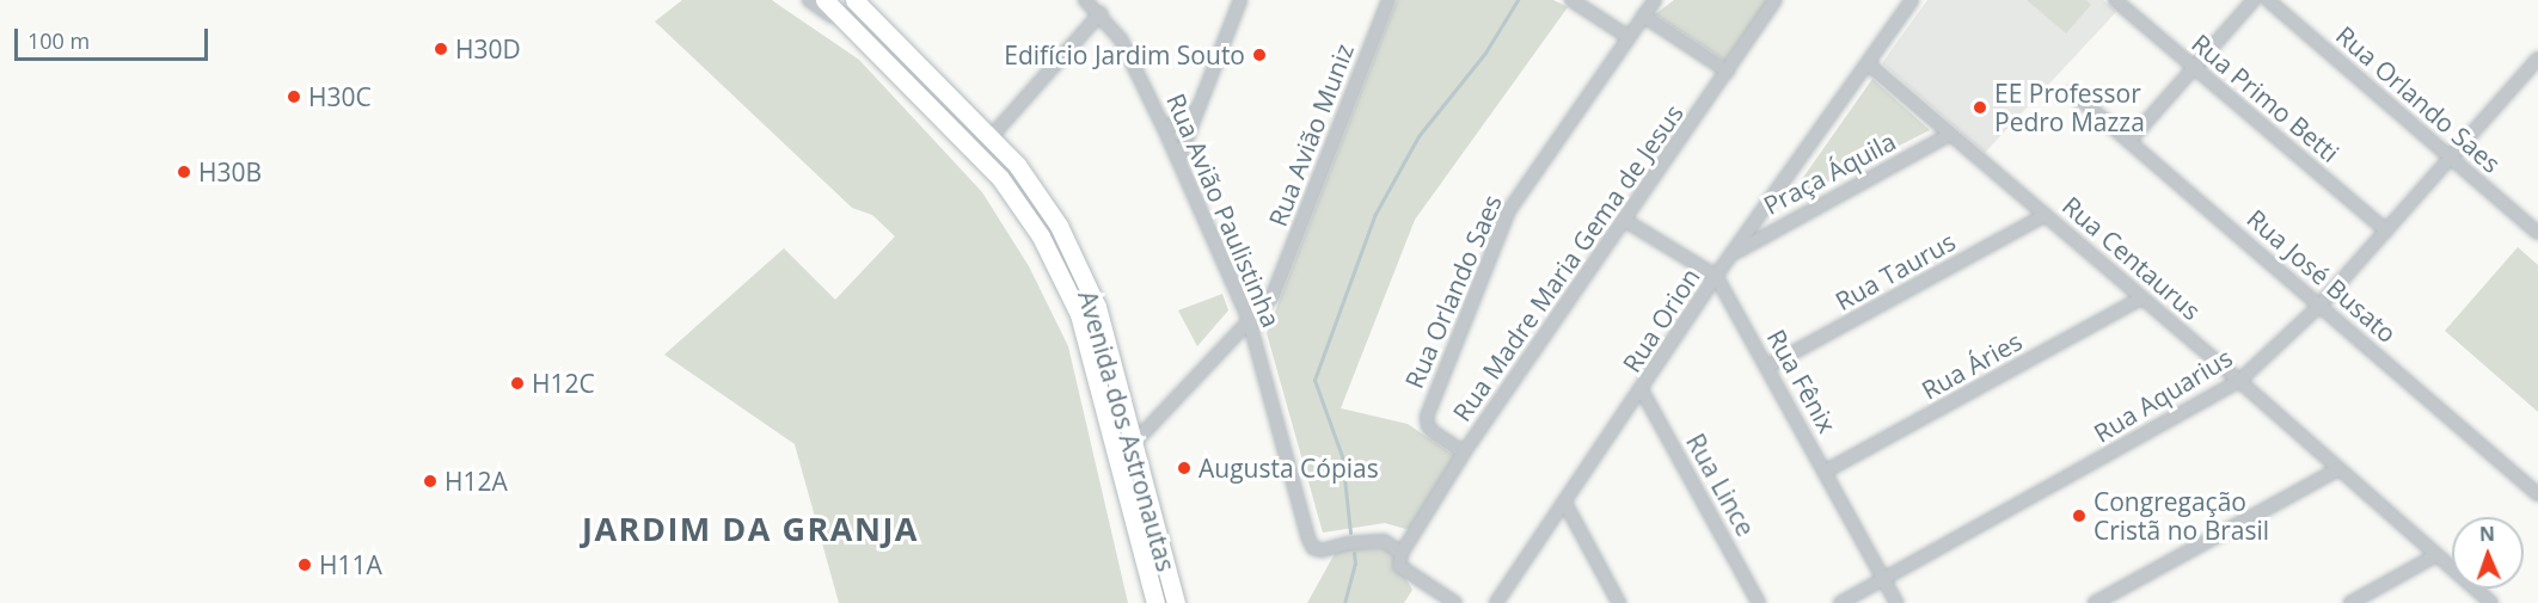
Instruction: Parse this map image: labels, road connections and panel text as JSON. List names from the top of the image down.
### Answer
{
  "streets": {
    "main road": ["Avenida dos Astronautas"],
    "street": [
      "Rua Primo Betti",
      "Rua Orlando Saes",
      "Rua Avião Muniz",
      "Praça Áquila",
      "Rua Avião Paulistinha",
      "Rua Centaurus",
      "Rua Madre Maria Gema de Jesus",
      "Rua Taurus",
      "Rua José Busato",
      "Rua Orion",
      "Rua Áries",
      "Rua Fênix",
      "Rua Aquarius",
      "Rua Lince"
    ]
  },
  "crossings": [
    ["Rua Primo Betti", "Rua Aquarius"],
    ["Rua Orlando Saes", "Rua Madre Maria Gema de Jesus"],
    ["Rua Orlando Saes", "Rua Aquarius"],
    ["Rua Avião Muniz", "Rua Avião Paulistinha"],
    ["Rua Avião Muniz", "Avenida dos Astronautas"],
    ["Praça Áquila", "Rua Centaurus"],
    ["Praça Áquila", "Rua Orion"],
    ["Rua Avião Paulistinha", "Rua Madre Maria Gema de Jesus"],
    ["Rua Centaurus", "Rua Taurus"],
    ["Rua Centaurus", "Rua Orion"],
    ["Rua Centaurus", "Rua Áries"],
    ["Rua Centaurus", "Rua Aquarius"],
    ["Rua Madre Maria Gema de Jesus", "Rua Fênix"],
    ["Rua Taurus", "Rua Fênix"],
    ["Rua José Busato", "Rua Aquarius"],
    ["Rua Orion", "Rua Fênix"],
    ["Rua Orion", "Rua Lince"],
    ["Rua Áries", "Rua Fênix"],
    ["Rua Fênix", "Rua Aquarius"]
  ],
  "districts": ["JARDIM DA GRANJA"],
  "places": [
    "H30D",
    "Edifício Jardim Souto",
    "H30C",
    "EE Professor Pedro Mazza",
    "H30B",
    "H12C",
    "Augusta Cópias",
    "H12A",
    "Congregação Cristã no Brasil",
    "H11A"
  ],
  "scale_bar": "100 m",
  "north": "top"
}
